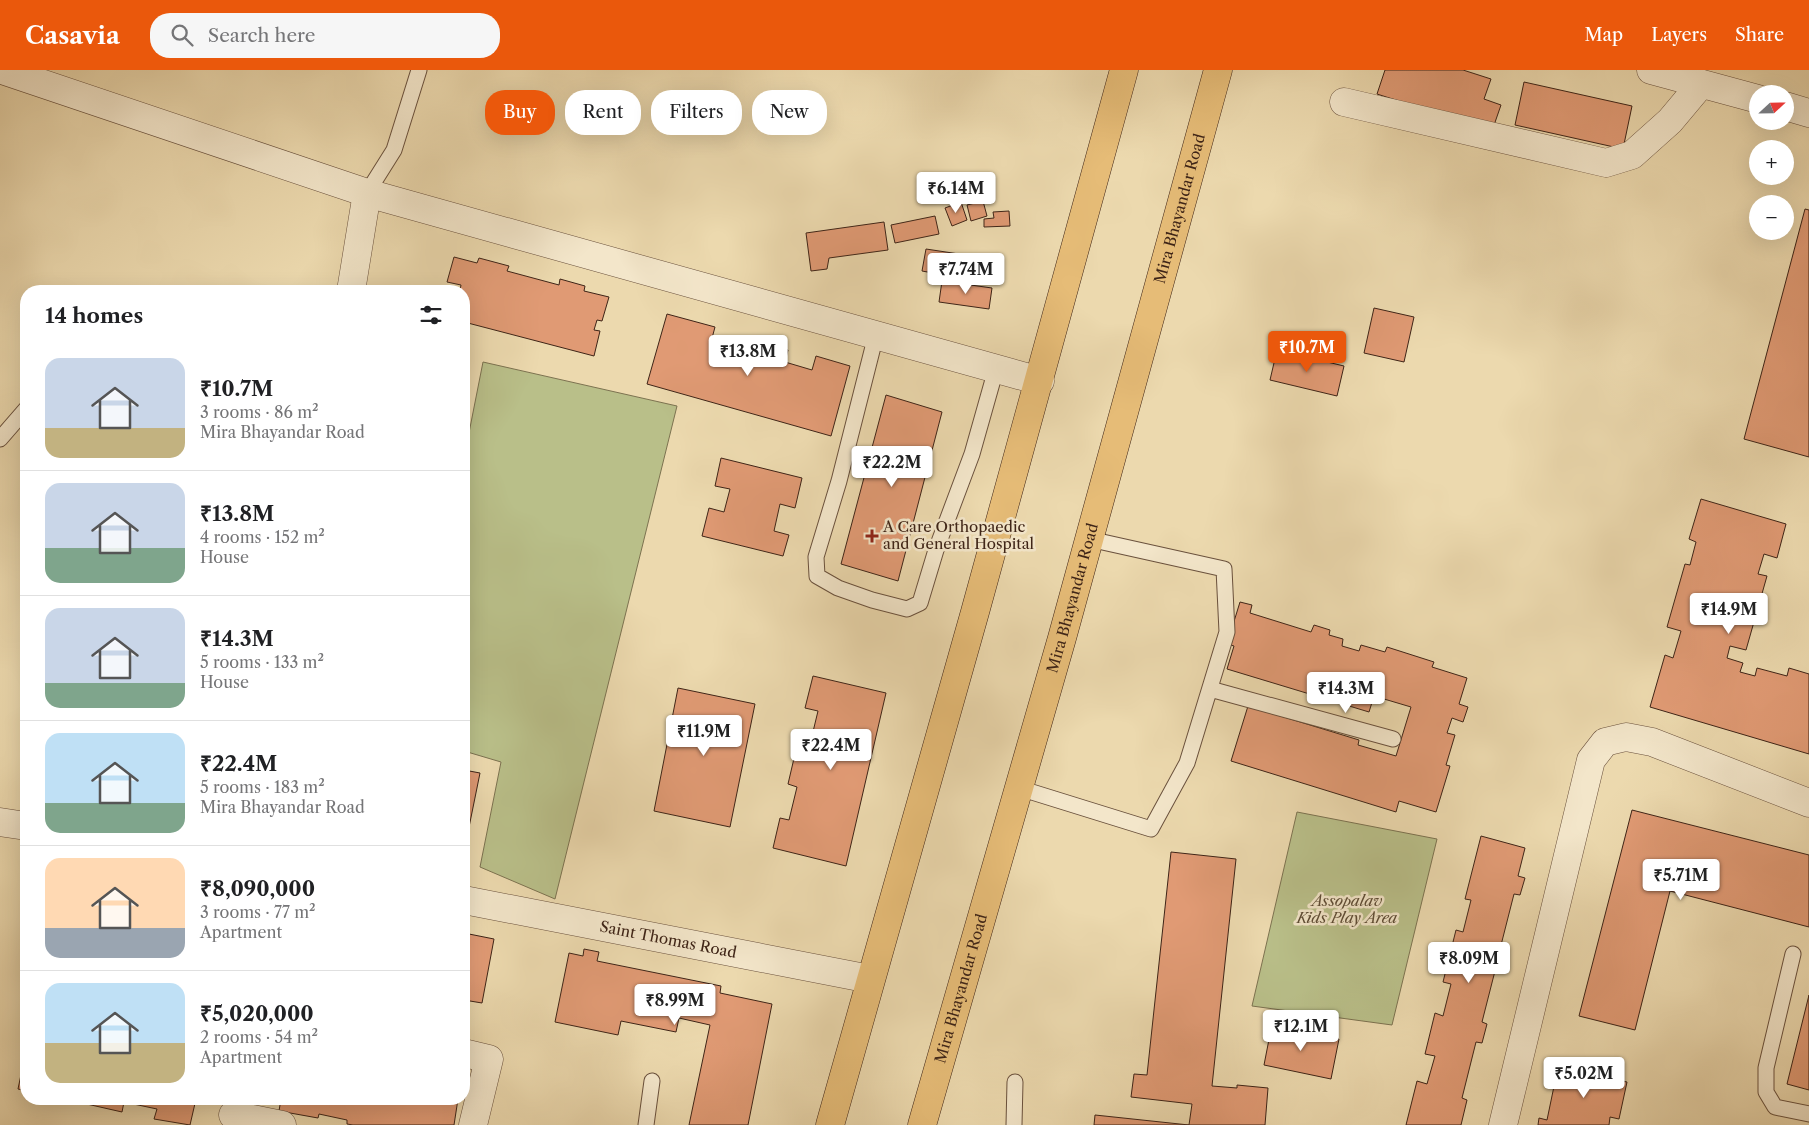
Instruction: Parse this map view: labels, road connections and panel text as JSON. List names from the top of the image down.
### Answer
{
  "streets": {
    "main road": ["Mira Bhayandar Road"],
    "street": ["Saint Thomas Road"]
  },
  "parks": ["Assopalav Kids Play Area"],
  "places": {
    "health": ["A Care Orthopaedic and General Hospital"]
  },
  "north": "right",
  "page": {
    "header": "Casavia",
    "search": "Search here",
    "nav": ["Map", "Layers", "Share"],
    "map_buttons": ["+", "−"],
    "chip": [
      "Buy",
      "Rent",
      "Filters",
      "New"
    ],
    "price": [
      "₹6.14M",
      "₹7.74M",
      "₹10.7M",
      "₹13.8M",
      "₹22.2M",
      "₹14.9M",
      "₹14.3M",
      "₹11.9M",
      "₹22.4M",
      "₹5.71M",
      "₹8.09M",
      "₹8.99M",
      "₹12.1M",
      "₹5.02M"
    ],
    "heading": "14 homes",
    "list": [
      {
        "name": "₹10.7M",
        "note": "3 rooms · 86 m² · Mira Bhayandar Road"
      },
      {
        "name": "₹13.8M",
        "note": "4 rooms · 152 m² · House"
      },
      {
        "name": "₹14.3M",
        "note": "5 rooms · 133 m² · House"
      },
      {
        "name": "₹22.4M",
        "note": "5 rooms · 183 m² · Mira Bhayandar Road"
      },
      {
        "name": "₹8,090,000",
        "note": "3 rooms · 77 m² · Apartment"
      },
      {
        "name": "₹5,020,000",
        "note": "2 rooms · 54 m² · Apartment"
      }
    ]
  }
}
